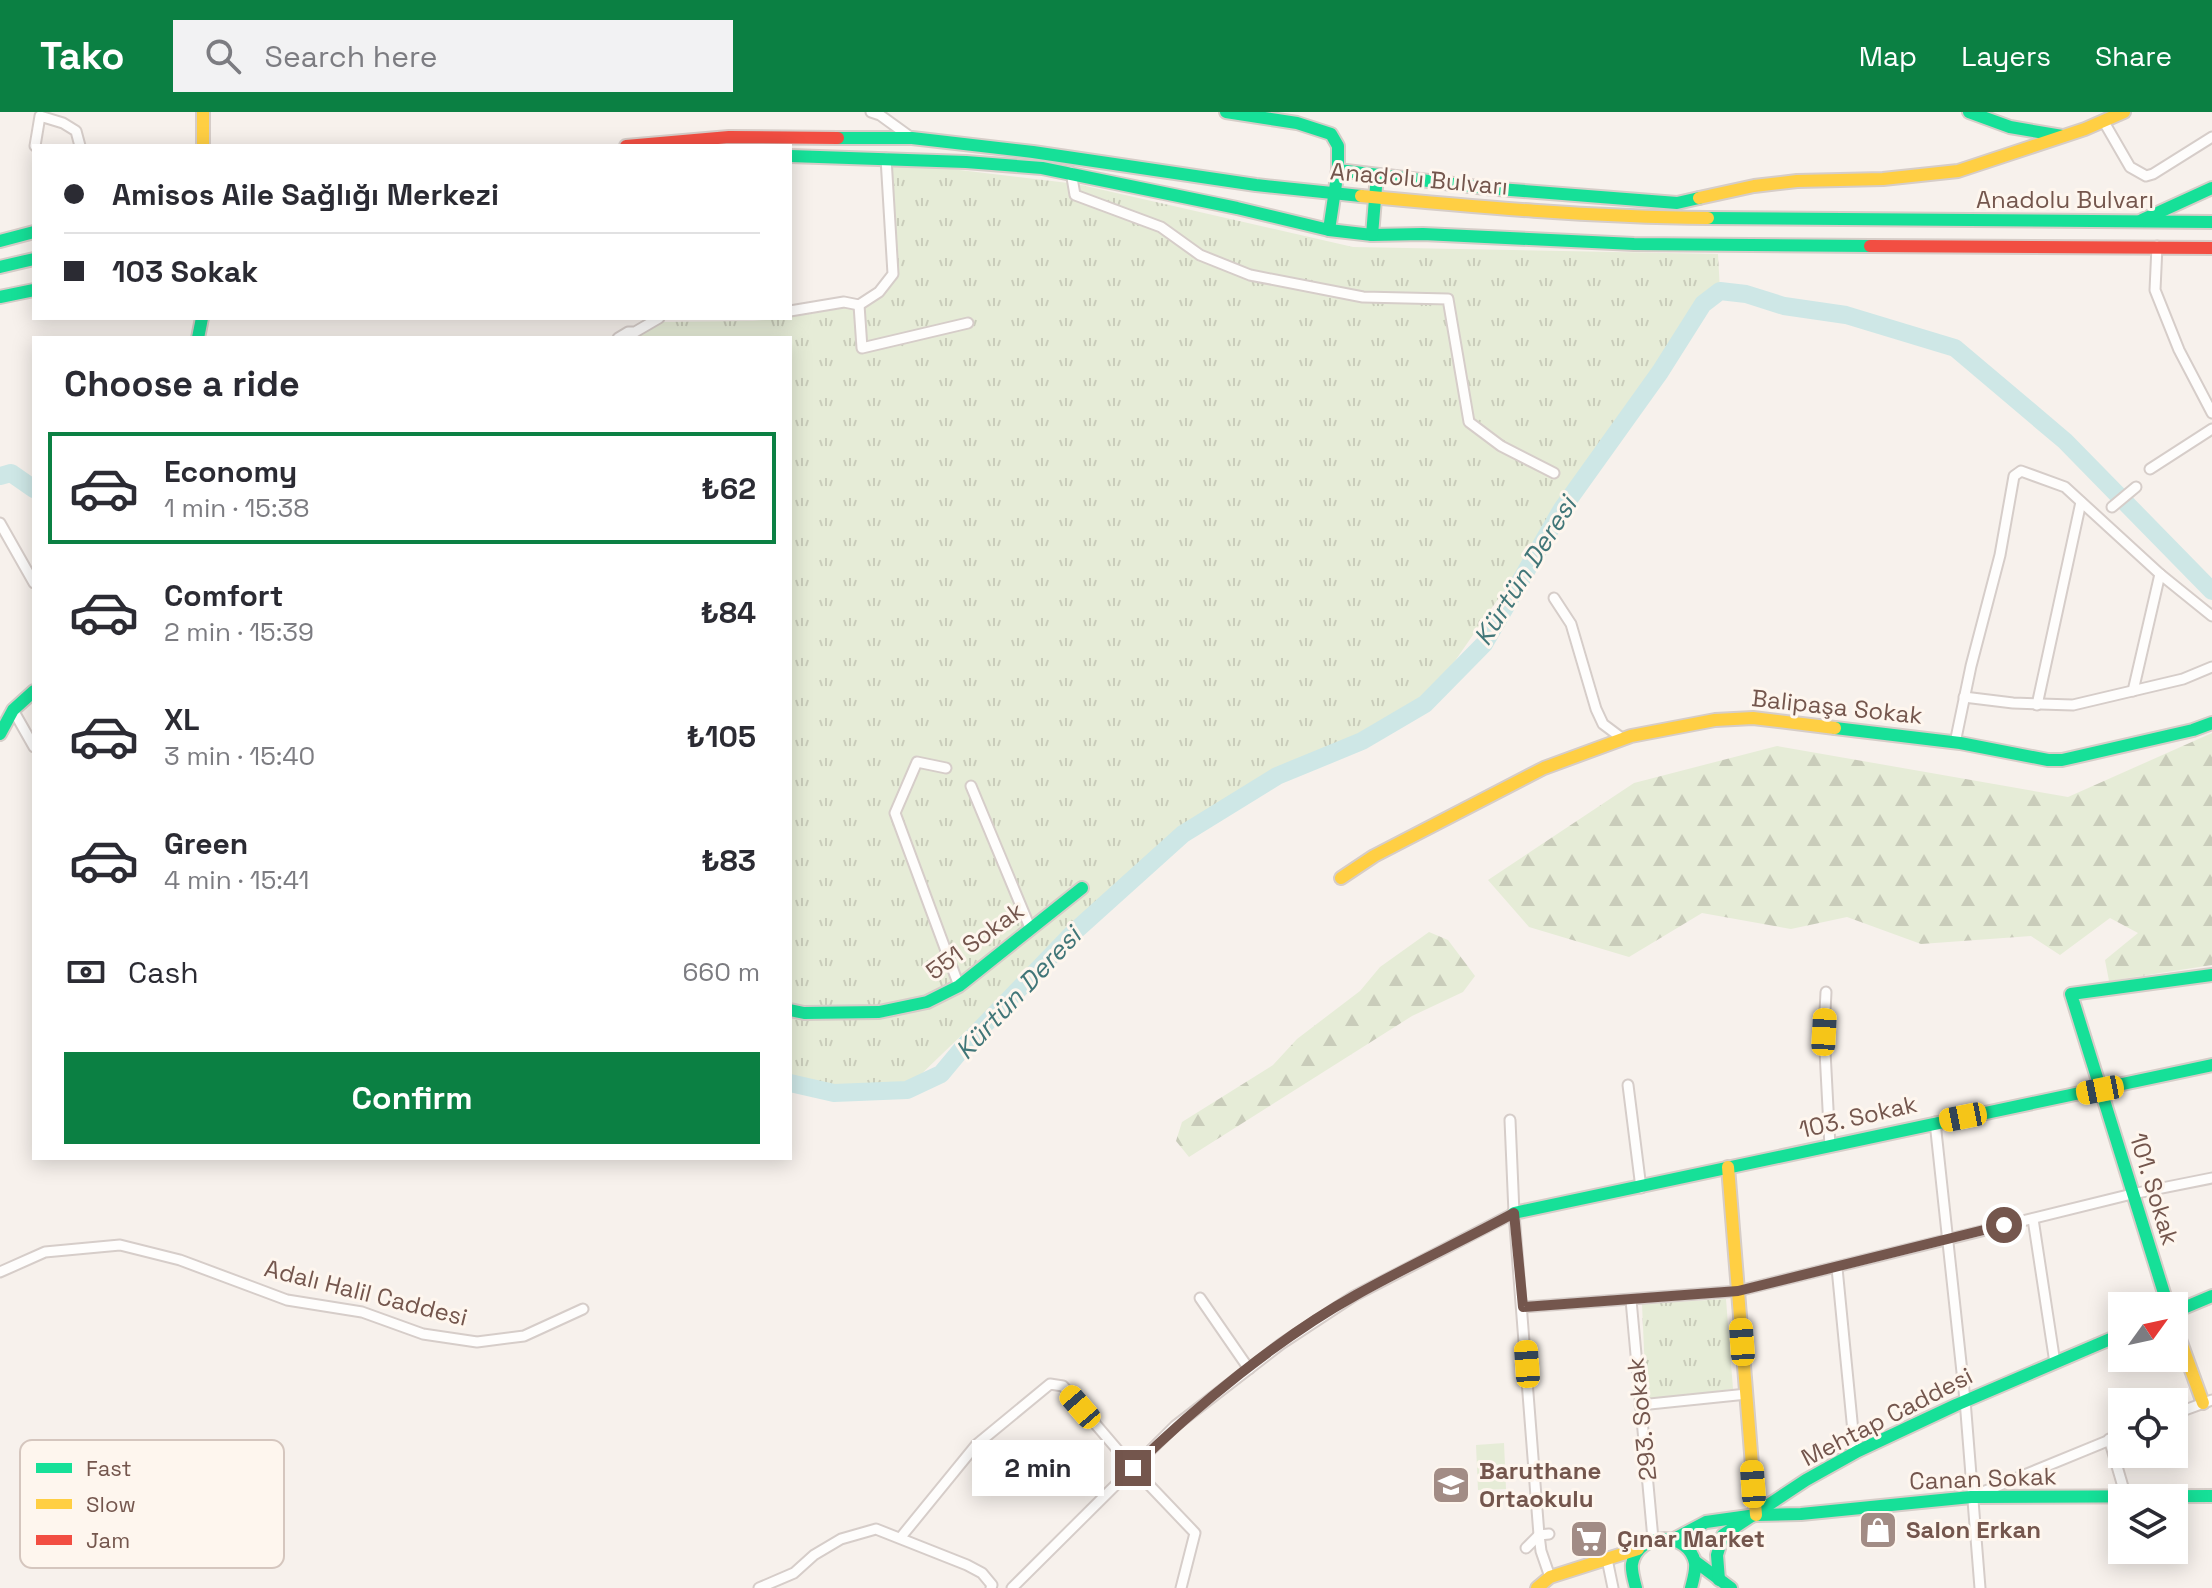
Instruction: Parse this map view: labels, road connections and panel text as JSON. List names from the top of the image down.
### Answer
{
  "streets": {
    "main road": [
      "Anadolu Bulvarı",
      "Balipaşa Sokak",
      "551 Sokak",
      "103. Sokak",
      "101. Sokak",
      "Mehtap Caddesi",
      "Canan Sokak"
    ],
    "street": ["Adalı Halil Caddesi", "293. Sokak"]
  },
  "crossings": [
    ["103. Sokak", "101. Sokak"],
    ["Mehtap Caddesi", "Canan Sokak"]
  ],
  "water": ["Kürtün Deresi"],
  "places": {
    "school or university": ["Baruthane Ortaokulu"],
    "shop": ["Salon Erkan"],
    "supermarket": ["Çınar Market"]
  },
  "legend": ["Fast", "Slow", "Jam"],
  "north": "top right",
  "page": {
    "header": "Tako",
    "search": "Search here",
    "nav": ["Map", "Layers", "Share"],
    "banner": ["Amisos Aile Sağlığı Merkezi", "103 Sokak"],
    "heading": "Choose a ride",
    "list": [
      {
        "name": "Economy",
        "note": "1 min · 15:38",
        "value": "₺62"
      },
      {
        "name": "Comfort",
        "note": "2 min · 15:39",
        "value": "₺84"
      },
      {
        "name": "XL",
        "note": "3 min · 15:40",
        "value": "₺105"
      },
      {
        "name": "Green",
        "note": "4 min · 15:41",
        "value": "₺83"
      }
    ],
    "pay": ["Cash", "660 m"],
    "buttons": "Confirm",
    "bubble": "2 min"
  }
}
